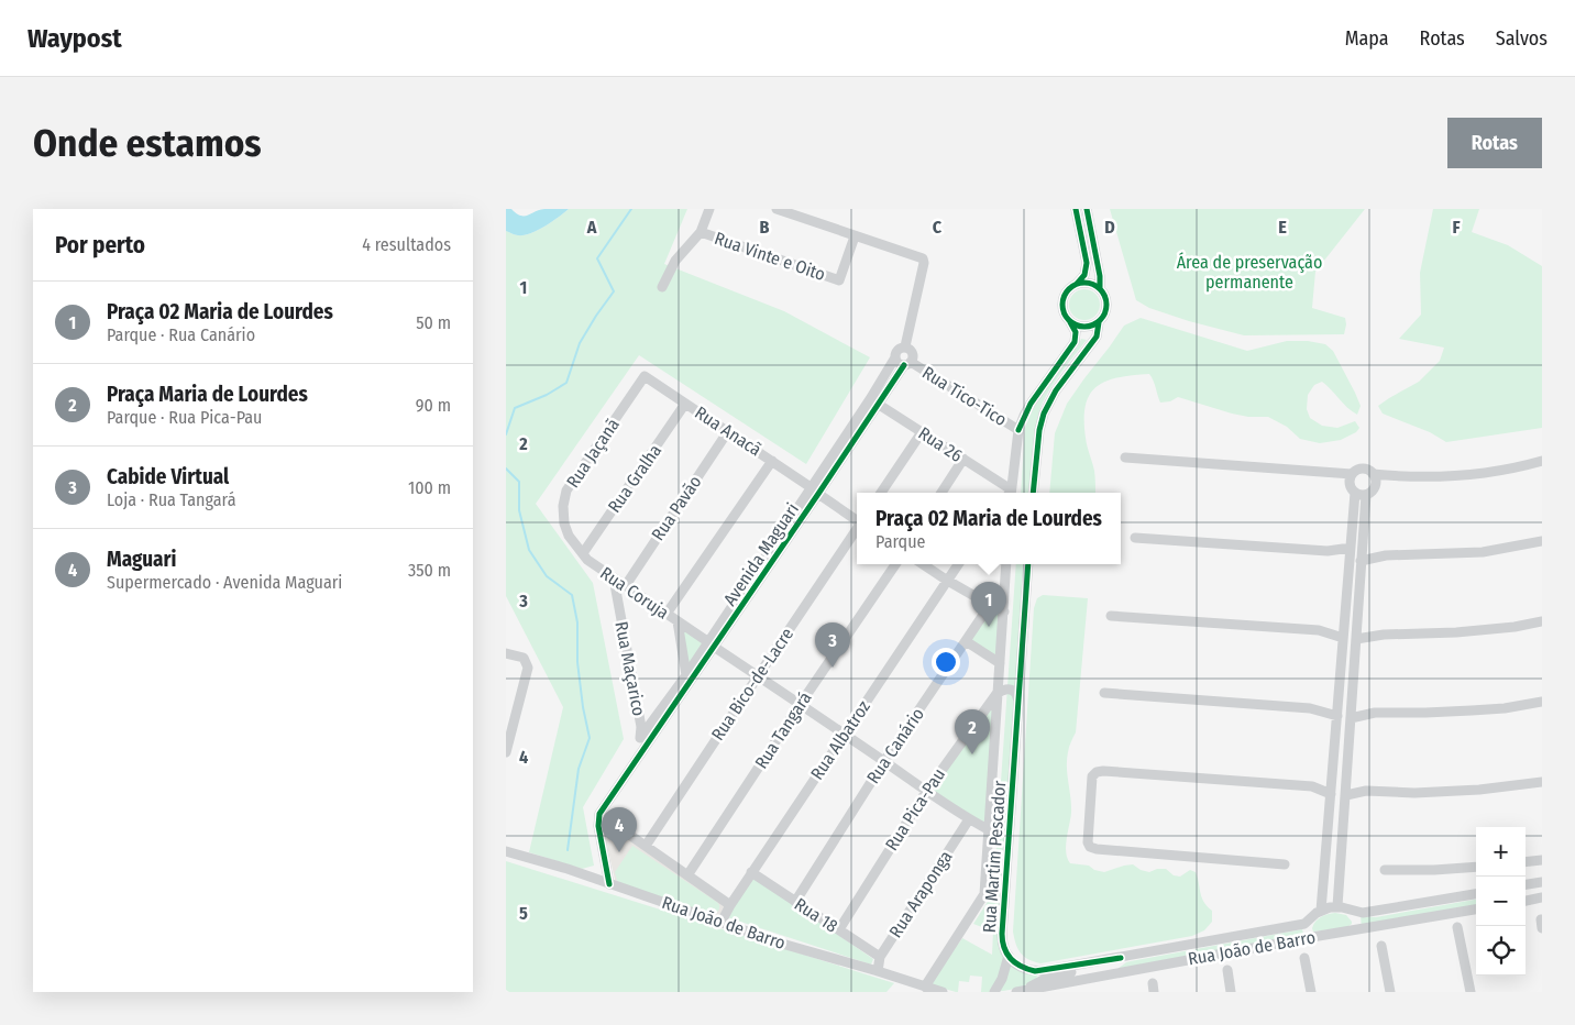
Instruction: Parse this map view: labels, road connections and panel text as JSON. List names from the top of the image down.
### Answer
{
  "streets": {
    "street": [
      "Rua Vinte e Oito",
      "Rua Tico-Tico",
      "Rua Anacã",
      "Rua 26",
      "Rua Jaçanã",
      "Rua Gralha",
      "Rua Pavão",
      "Avenida Maguari",
      "Rua Coruja",
      "Rua Maçarico",
      "Rua Bico-de-Lacre",
      "Rua Tangará",
      "Rua Albatroz",
      "Rua Canário",
      "Rua Pica-Pau",
      "Rua Martim Pescador",
      "Rua Araponga",
      "Rua 18",
      "Rua João de Barro"
    ]
  },
  "crossings": [
    ["Rua Tico-Tico", "Avenida Maguari"],
    ["Rua Anacã", "Rua Jaçanã"],
    ["Rua Anacã", "Rua Gralha"],
    ["Rua Anacã", "Rua Pavão"],
    ["Rua Anacã", "Avenida Maguari"],
    ["Rua 26", "Avenida Maguari"],
    ["Rua Jaçanã", "Rua Coruja"],
    ["Rua Gralha", "Rua Coruja"],
    ["Rua Pavão", "Rua Coruja"],
    ["Avenida Maguari", "Rua Coruja"],
    ["Avenida Maguari", "Rua Maçarico"],
    ["Rua Coruja", "Rua Maçarico"],
    ["Rua Coruja", "Rua Bico-de-Lacre"],
    ["Rua Coruja", "Rua Tangará"],
    ["Rua Coruja", "Rua Albatroz"],
    ["Rua Coruja", "Rua Canário"],
    ["Rua Coruja", "Rua Pica-Pau"],
    ["Rua Coruja", "Rua Martim Pescador"],
    ["Rua Coruja", "Rua Araponga"],
    ["Rua Albatroz", "Rua 18"],
    ["Rua Albatroz", "Rua João de Barro"],
    ["Rua Canário", "Rua 18"],
    ["Rua Pica-Pau", "Rua Martim Pescador"],
    ["Rua Pica-Pau", "Rua 18"],
    ["Rua Martim Pescador", "Rua João de Barro"],
    ["Rua Araponga", "Rua 18"],
    ["Rua Araponga", "Rua João de Barro"]
  ],
  "parks": ["Área de preservação permanente"],
  "page": {
    "header": "Waypost",
    "nav": ["Mapa", "Rotas", "Salvos"],
    "buttons": "Rotas",
    "title": "Onde estamos",
    "heading": ["Por perto", "4 resultados"],
    "list": [
      {
        "mark": "1",
        "name": "Praça 02 Maria de Lourdes",
        "note": "Parque · Rua Canário",
        "value": "50 m"
      },
      {
        "mark": "2",
        "name": "Praça Maria de Lourdes",
        "note": "Parque · Rua Pica-Pau",
        "value": "90 m"
      },
      {
        "mark": "3",
        "name": "Cabide Virtual",
        "note": "Loja · Rua Tangará",
        "value": "100 m"
      },
      {
        "mark": "4",
        "name": "Maguari",
        "note": "Supermercado · Avenida Maguari",
        "value": "350 m"
      }
    ],
    "popup": ["Praça 02 Maria de Lourdes", "Parque"],
    "pins": [
      "1",
      "3",
      "2",
      "4"
    ],
    "map_buttons": ["+", "−"]
  },
  "grid": {
    "columns": [
      "A",
      "B",
      "C",
      "D",
      "E",
      "F"
    ],
    "rows": [
      "1",
      "2",
      "3",
      "4",
      "5"
    ]
  }
}
